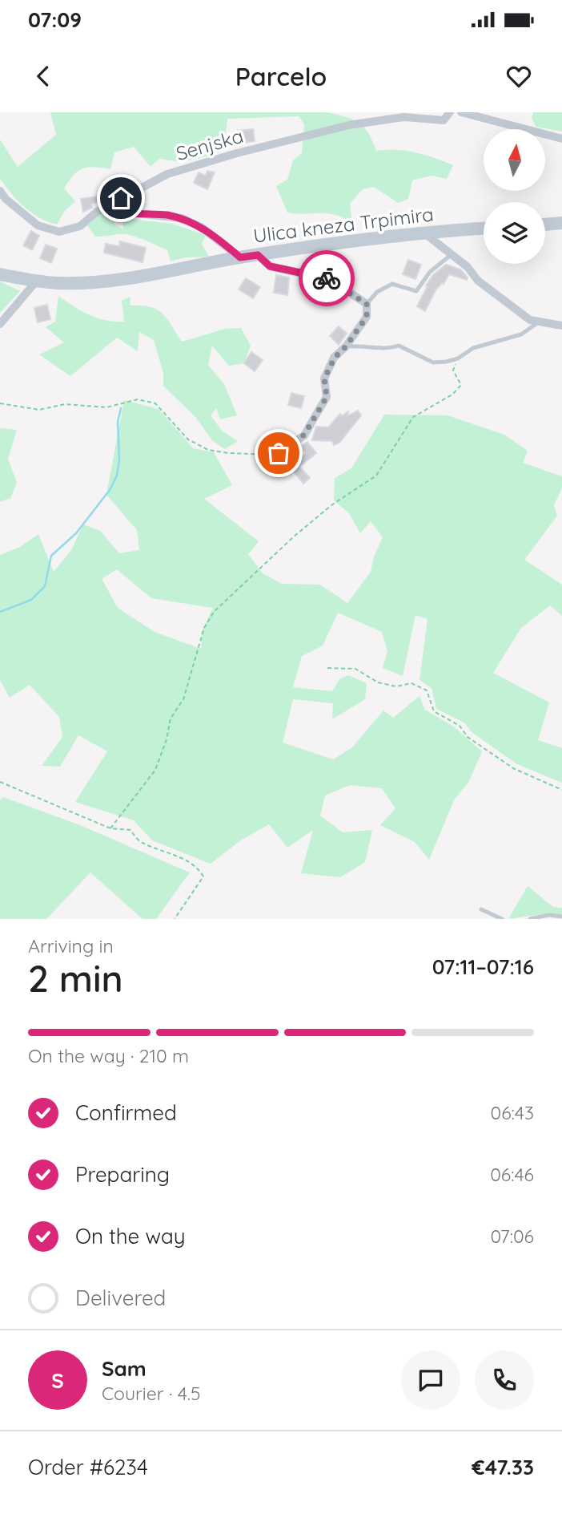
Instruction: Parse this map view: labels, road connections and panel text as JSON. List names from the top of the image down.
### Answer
{
  "streets": {
    "main road": ["Ulica kneza Trpimira"],
    "street": ["Senjska"]
  },
  "north": "top",
  "page": {
    "status": "07:09",
    "header": "Parcelo",
    "heading": ["2 min", "Arriving in", "07:11–07:16"],
    "panel": [
      "Sam",
      "Courier · 4.5",
      "Order #6234",
      "€47.33"
    ],
    "bar": "On the way · 210 m",
    "list": [
      ["Confirmed", "06:43"],
      ["Preparing", "06:46"],
      ["On the way", "07:06"],
      "Delivered"
    ],
    "round": "S"
  }
}
